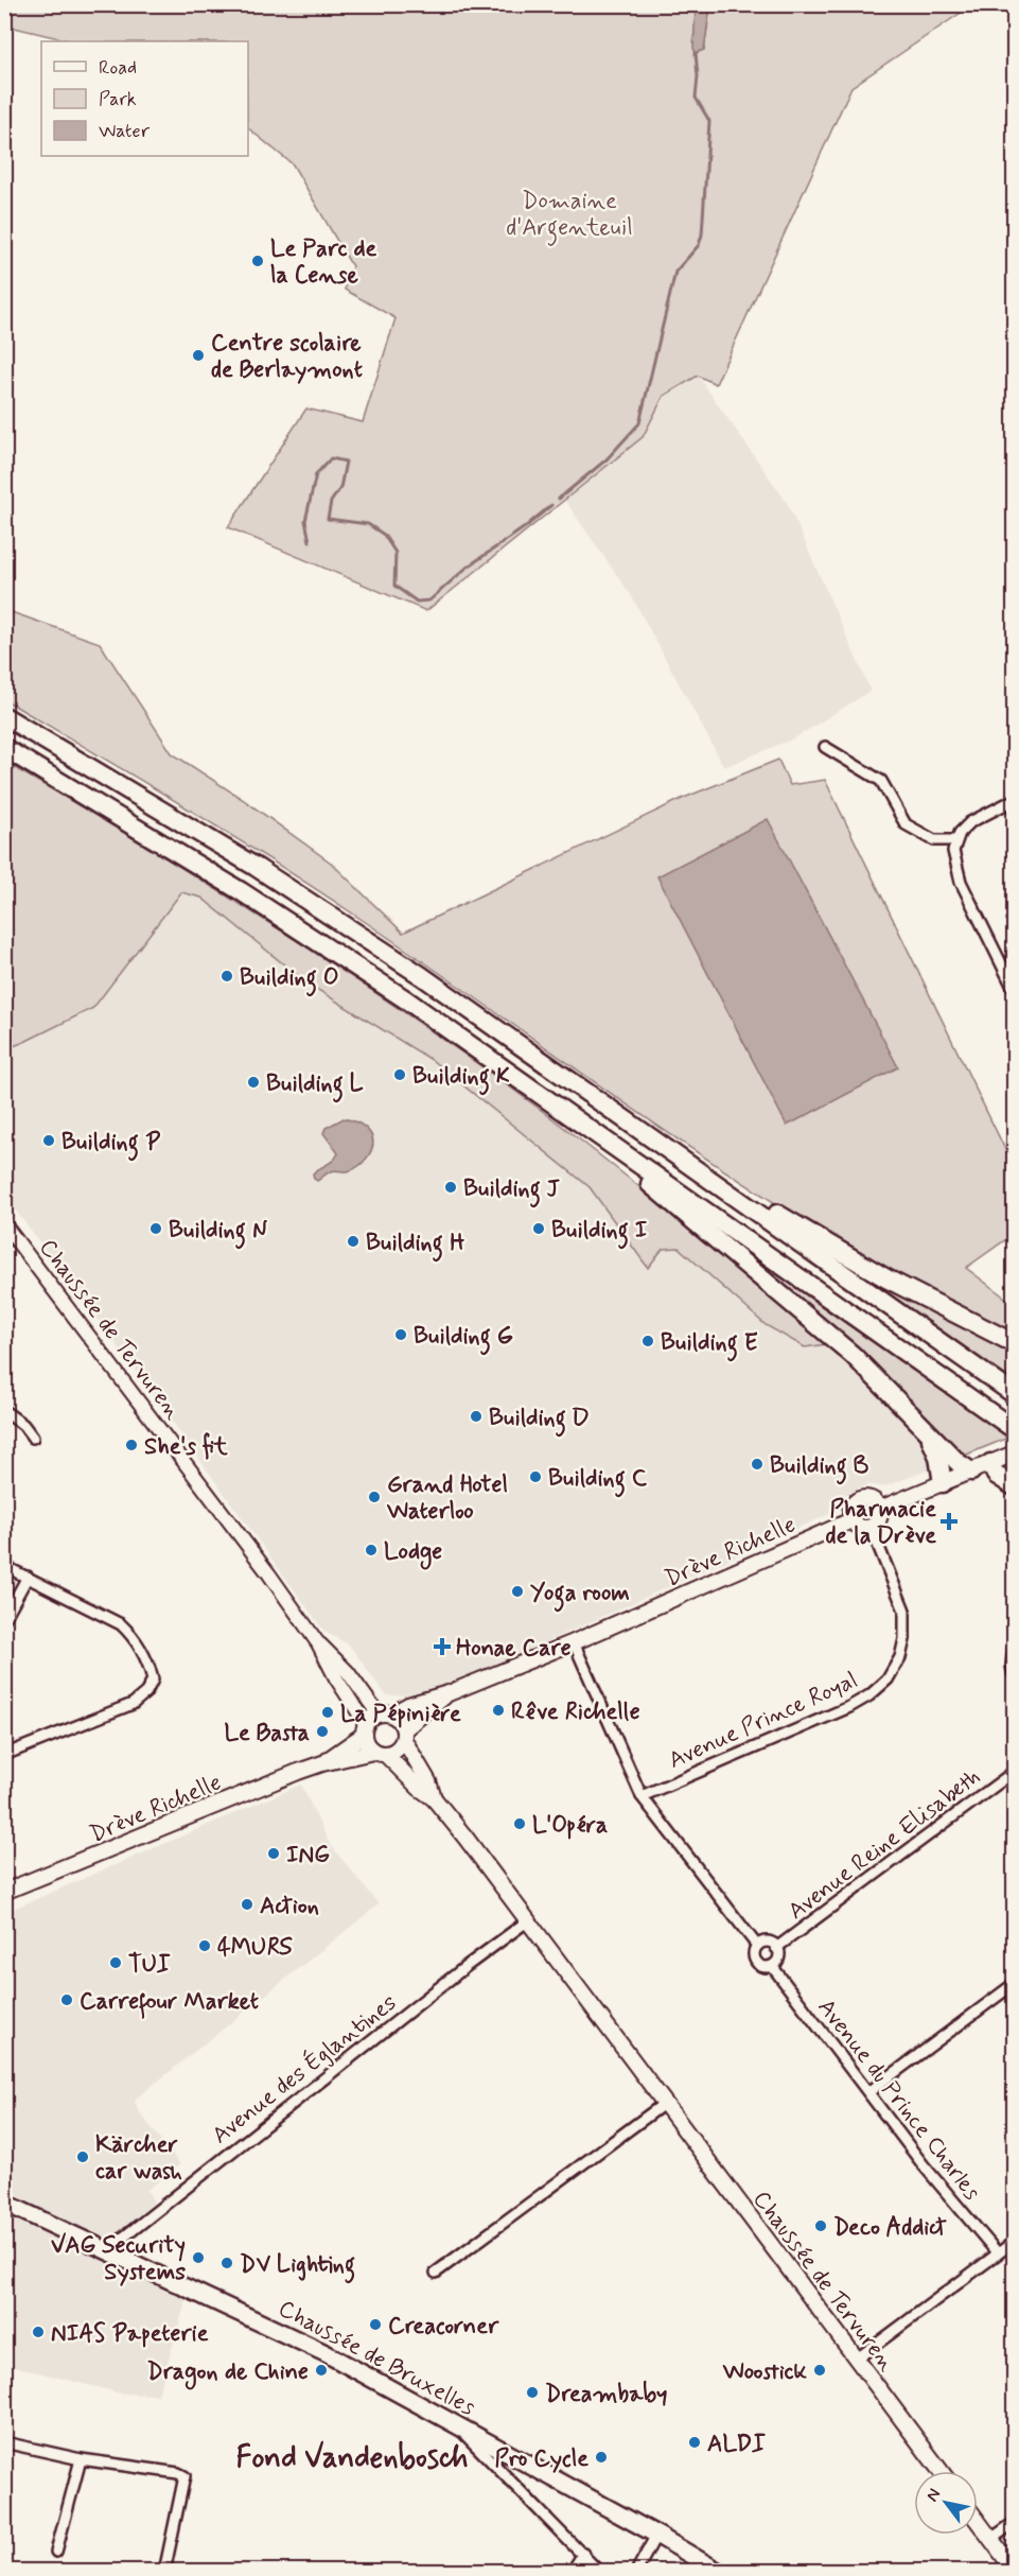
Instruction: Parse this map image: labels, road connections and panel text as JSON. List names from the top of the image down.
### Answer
{
  "streets": {
    "main road": ["Chaussée de Tervuren", "Drève Richelle", "Chaussée de Bruxelles"],
    "street": [
      "Avenue Prince Royal",
      "Avenue Reine Elisabeth",
      "Avenue des Églantines",
      "Avenue du Prince Charles"
    ]
  },
  "crossings": [
    ["Chaussée de Tervuren", "Drève Richelle"],
    ["Chaussée de Tervuren", "Avenue des Églantines"],
    ["Drève Richelle", "Avenue Prince Royal"],
    ["Avenue Reine Elisabeth", "Avenue du Prince Charles"],
    ["Avenue des Églantines", "Chaussée de Bruxelles"]
  ],
  "districts": ["Fond Vandenbosch"],
  "parks": ["Domaine d'Argenteuil"],
  "places": {
    "other": [
      "Le Parc de la Cense",
      "Centre scolaire de Berlaymont",
      "Building O",
      "Building K",
      "Building L",
      "Building P",
      "Building J",
      "Building N",
      "Building I",
      "Building H",
      "Building G",
      "Building E",
      "Building D",
      "She's fit",
      "Building B",
      "Building C",
      "Grand Hotel Waterloo",
      "Lodge",
      "Yoga room",
      "Rêve Richelle",
      "La Pépinière",
      "Le Basta",
      "L'Opéra",
      "ING",
      "Action",
      "4MURS",
      "TUI",
      "Carrefour Market",
      "Kärcher car wash",
      "Deco Addict",
      "VAG Security Systems",
      "DV Lighting",
      "Creacorner",
      "NIAS Papeterie",
      "Dragon de Chine",
      "Woostick",
      "Dreambaby",
      "ALDI",
      "Pro Cycle"
    ],
    "health": ["Pharmacie de la Drève", "Honae Care"]
  },
  "legend": ["Road", "Park", "Water"],
  "north": "top left"
}
